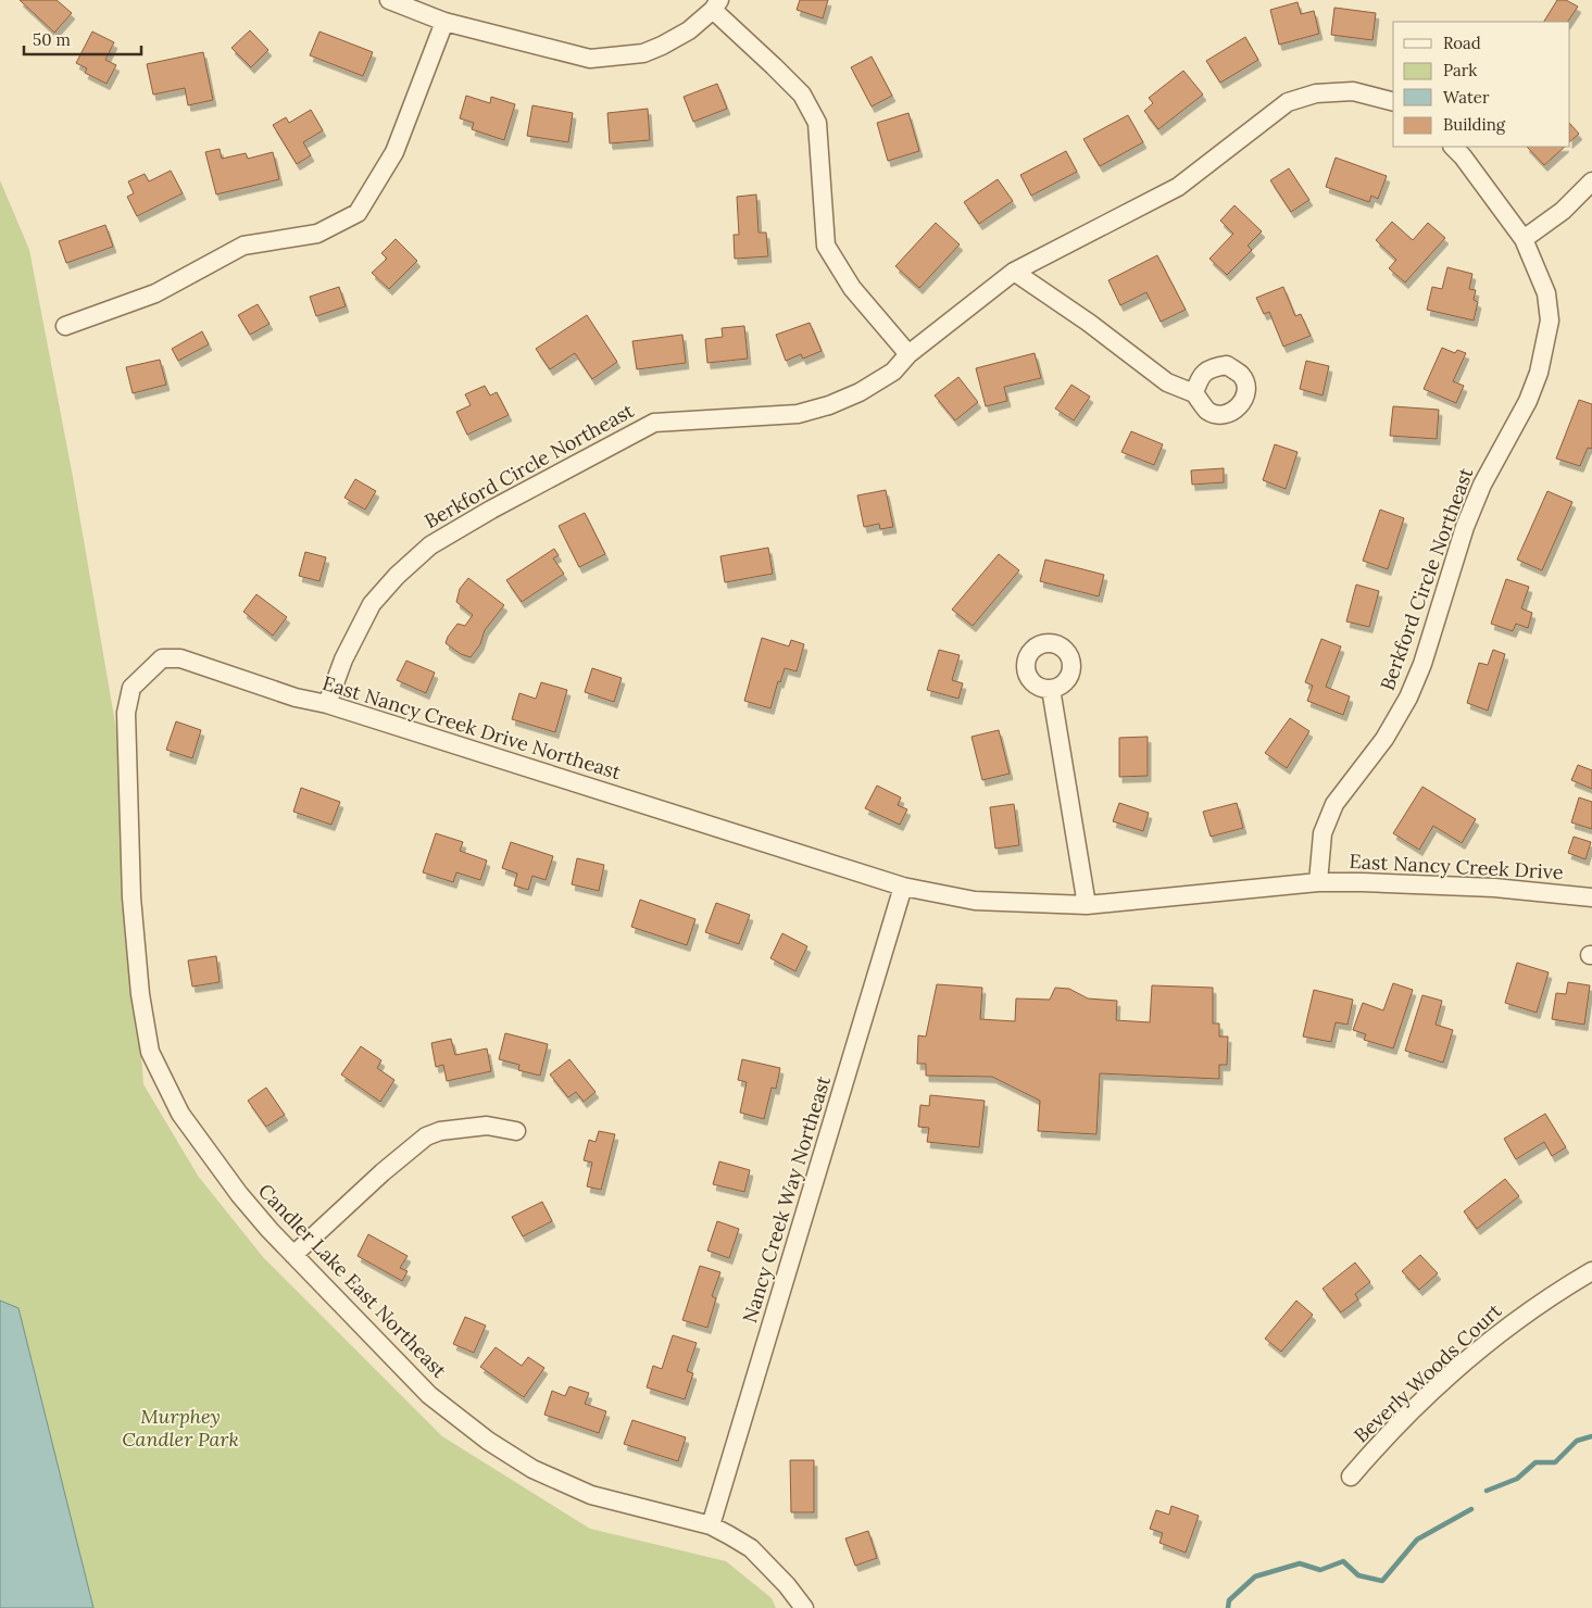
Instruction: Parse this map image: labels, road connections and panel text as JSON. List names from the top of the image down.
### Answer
{
  "streets": {
    "street": [
      "Berkford Circle Northeast",
      "East Nancy Creek Drive Northeast",
      "East Nancy Creek Drive",
      "Nancy Creek Way Northeast",
      "Candler Lake East Northeast",
      "Beverly Woods Court"
    ]
  },
  "crossings": [
    ["Berkford Circle Northeast", "East Nancy Creek Drive Northeast"],
    ["Berkford Circle Northeast", "East Nancy Creek Drive"],
    ["East Nancy Creek Drive Northeast", "Nancy Creek Way Northeast"],
    ["East Nancy Creek Drive Northeast", "Candler Lake East Northeast"],
    ["Nancy Creek Way Northeast", "Candler Lake East Northeast"]
  ],
  "parks": ["Murphey Candler Park"],
  "legend": [
    "Road",
    "Park",
    "Water",
    "Building"
  ],
  "scale_bar": "50 m"
}
